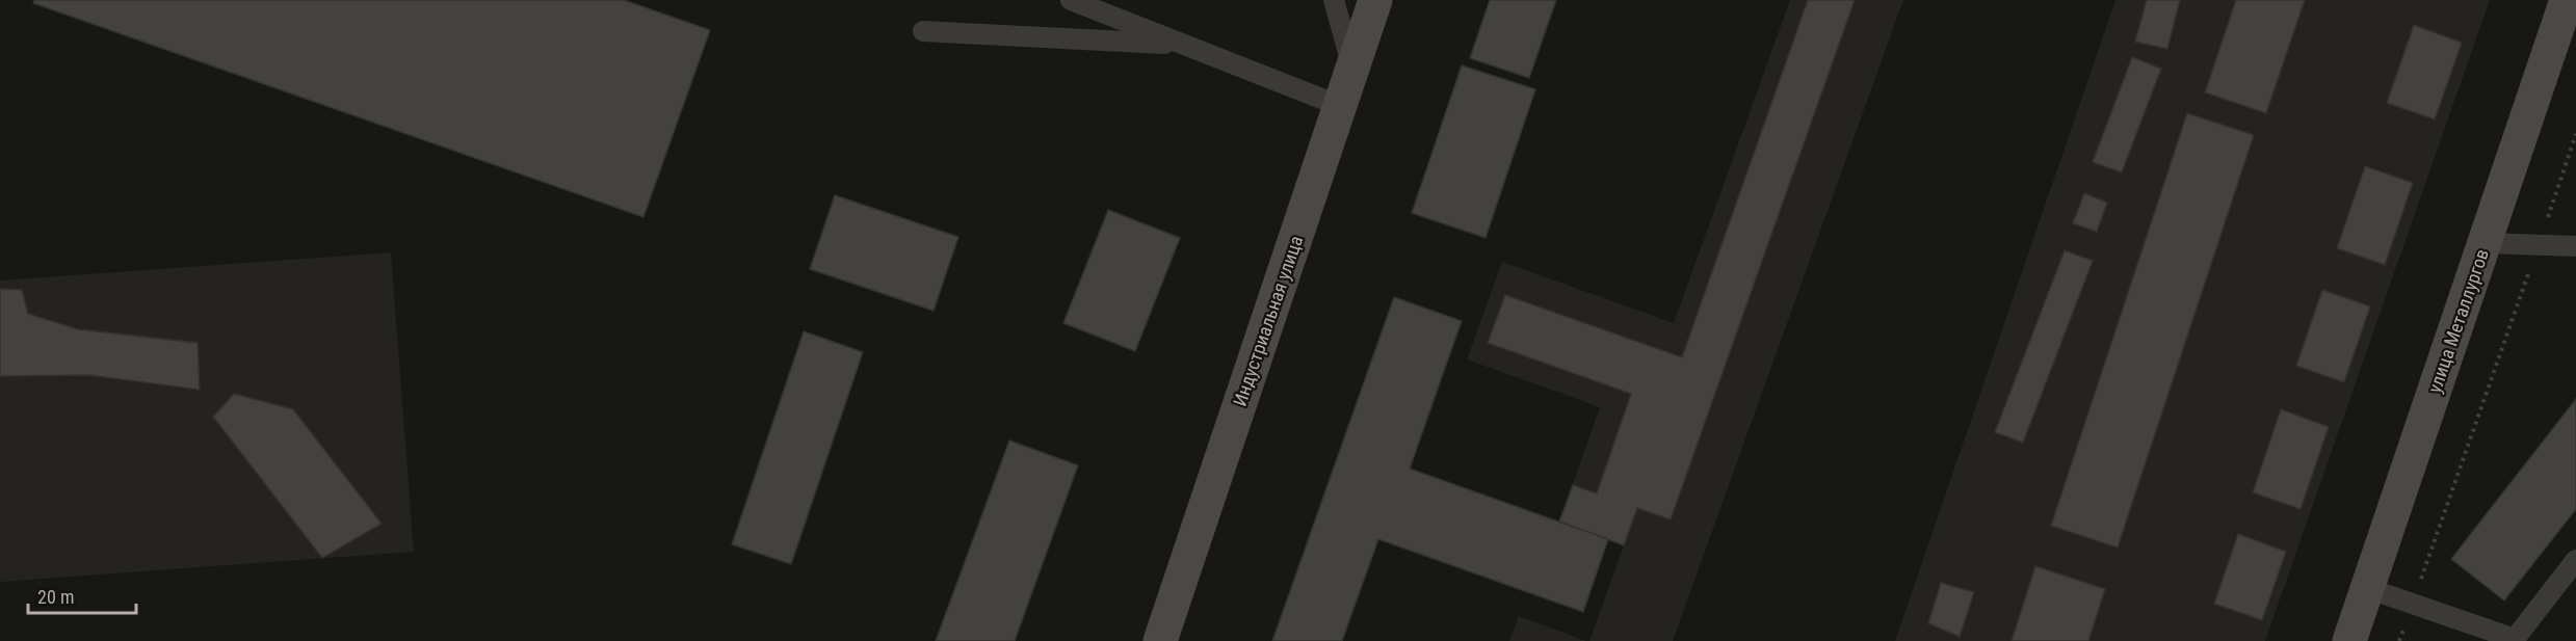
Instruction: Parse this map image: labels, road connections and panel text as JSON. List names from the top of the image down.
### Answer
{
  "streets": {
    "street": ["Индустриальная улица", "улица Металлургов"]
  },
  "scale_bar": "20 m"
}
